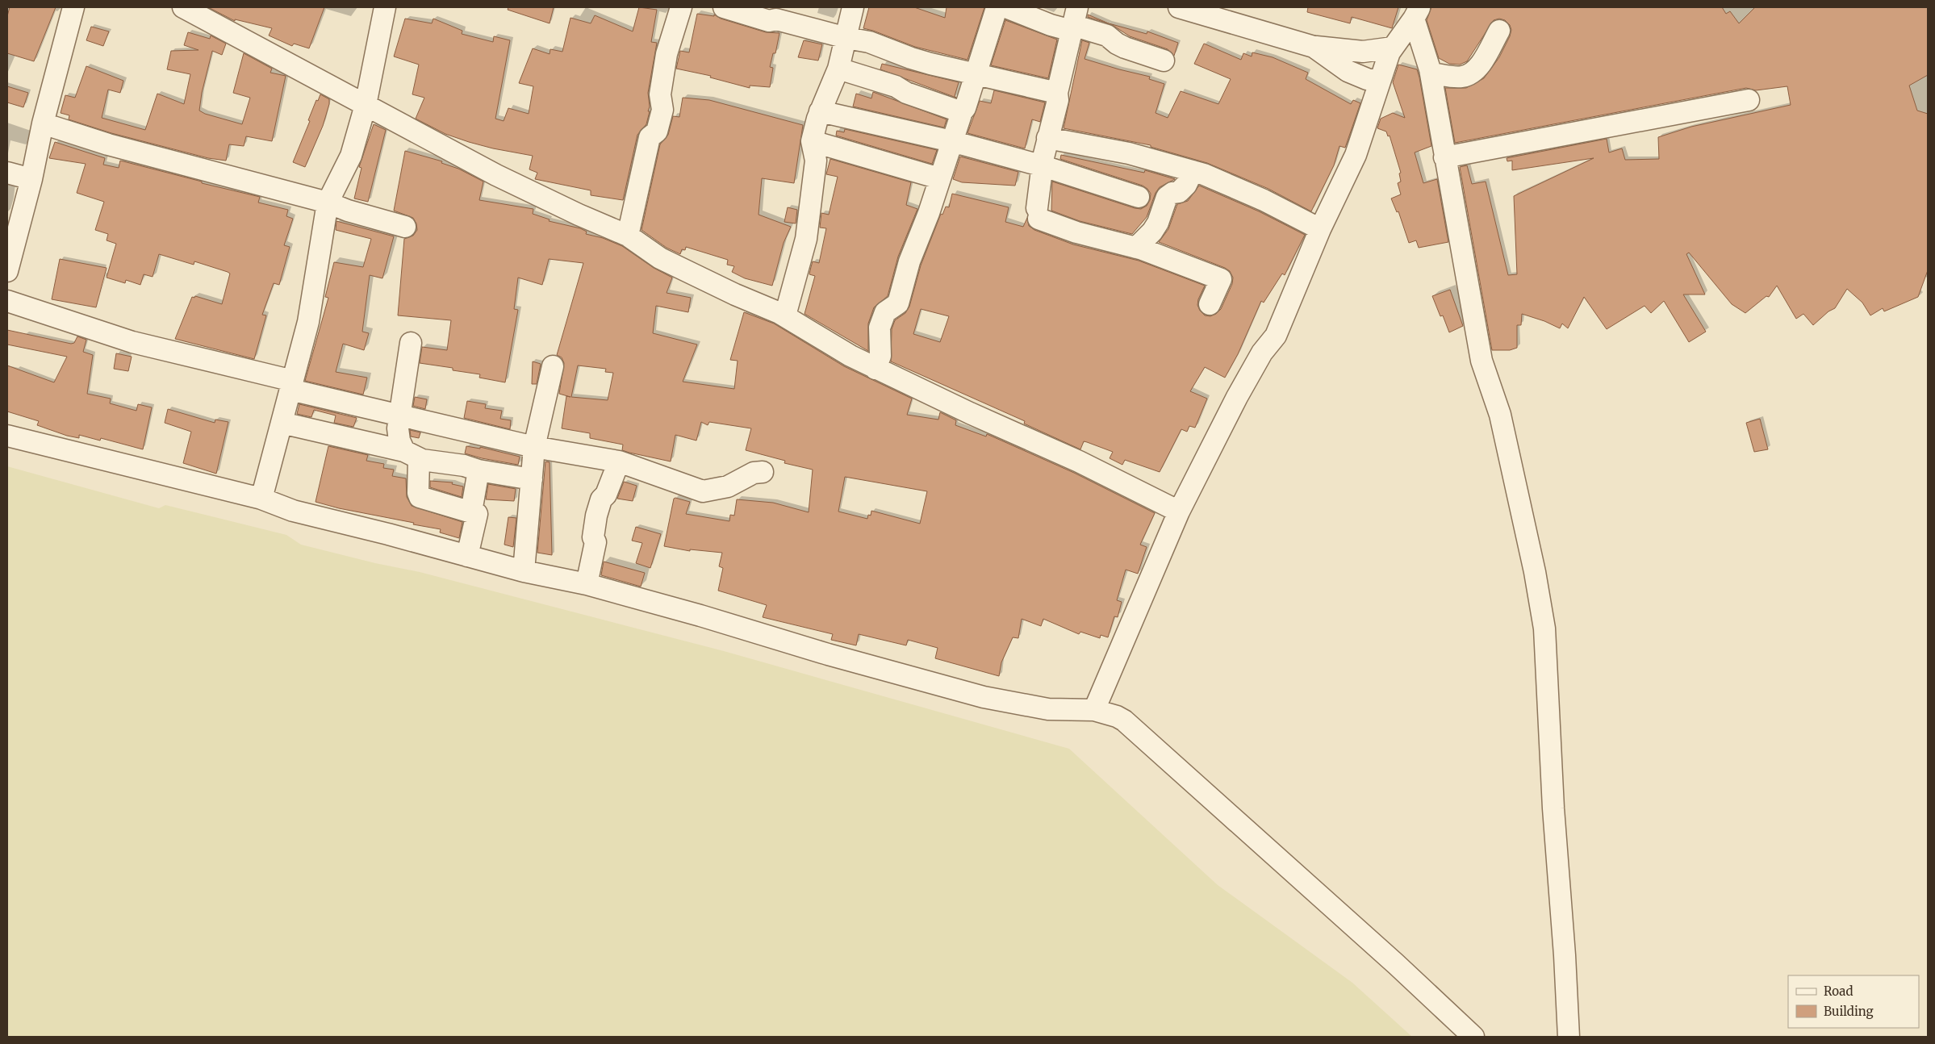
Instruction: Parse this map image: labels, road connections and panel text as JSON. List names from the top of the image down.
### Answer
{
  "legend": ["Road", "Building"]
}
